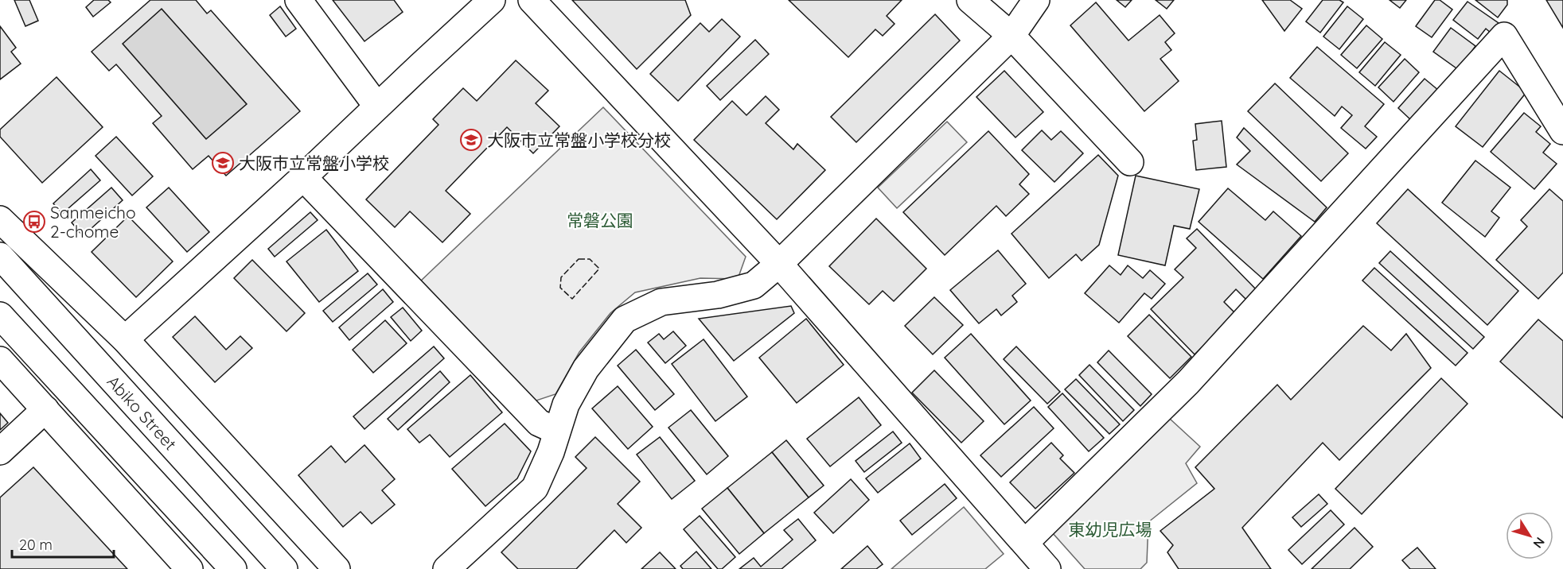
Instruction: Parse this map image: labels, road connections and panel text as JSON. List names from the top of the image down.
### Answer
{
  "streets": {
    "street": ["Abiko Street"]
  },
  "parks": ["常磐公園", "東幼児広場"],
  "places": {
    "school or university": ["大阪市立常盤小学校分校", "大阪市立常盤小学校"],
    "bus stop": ["Sanmeicho 2-chome"]
  },
  "scale_bar": "20 m",
  "north": "bottom right"
}
